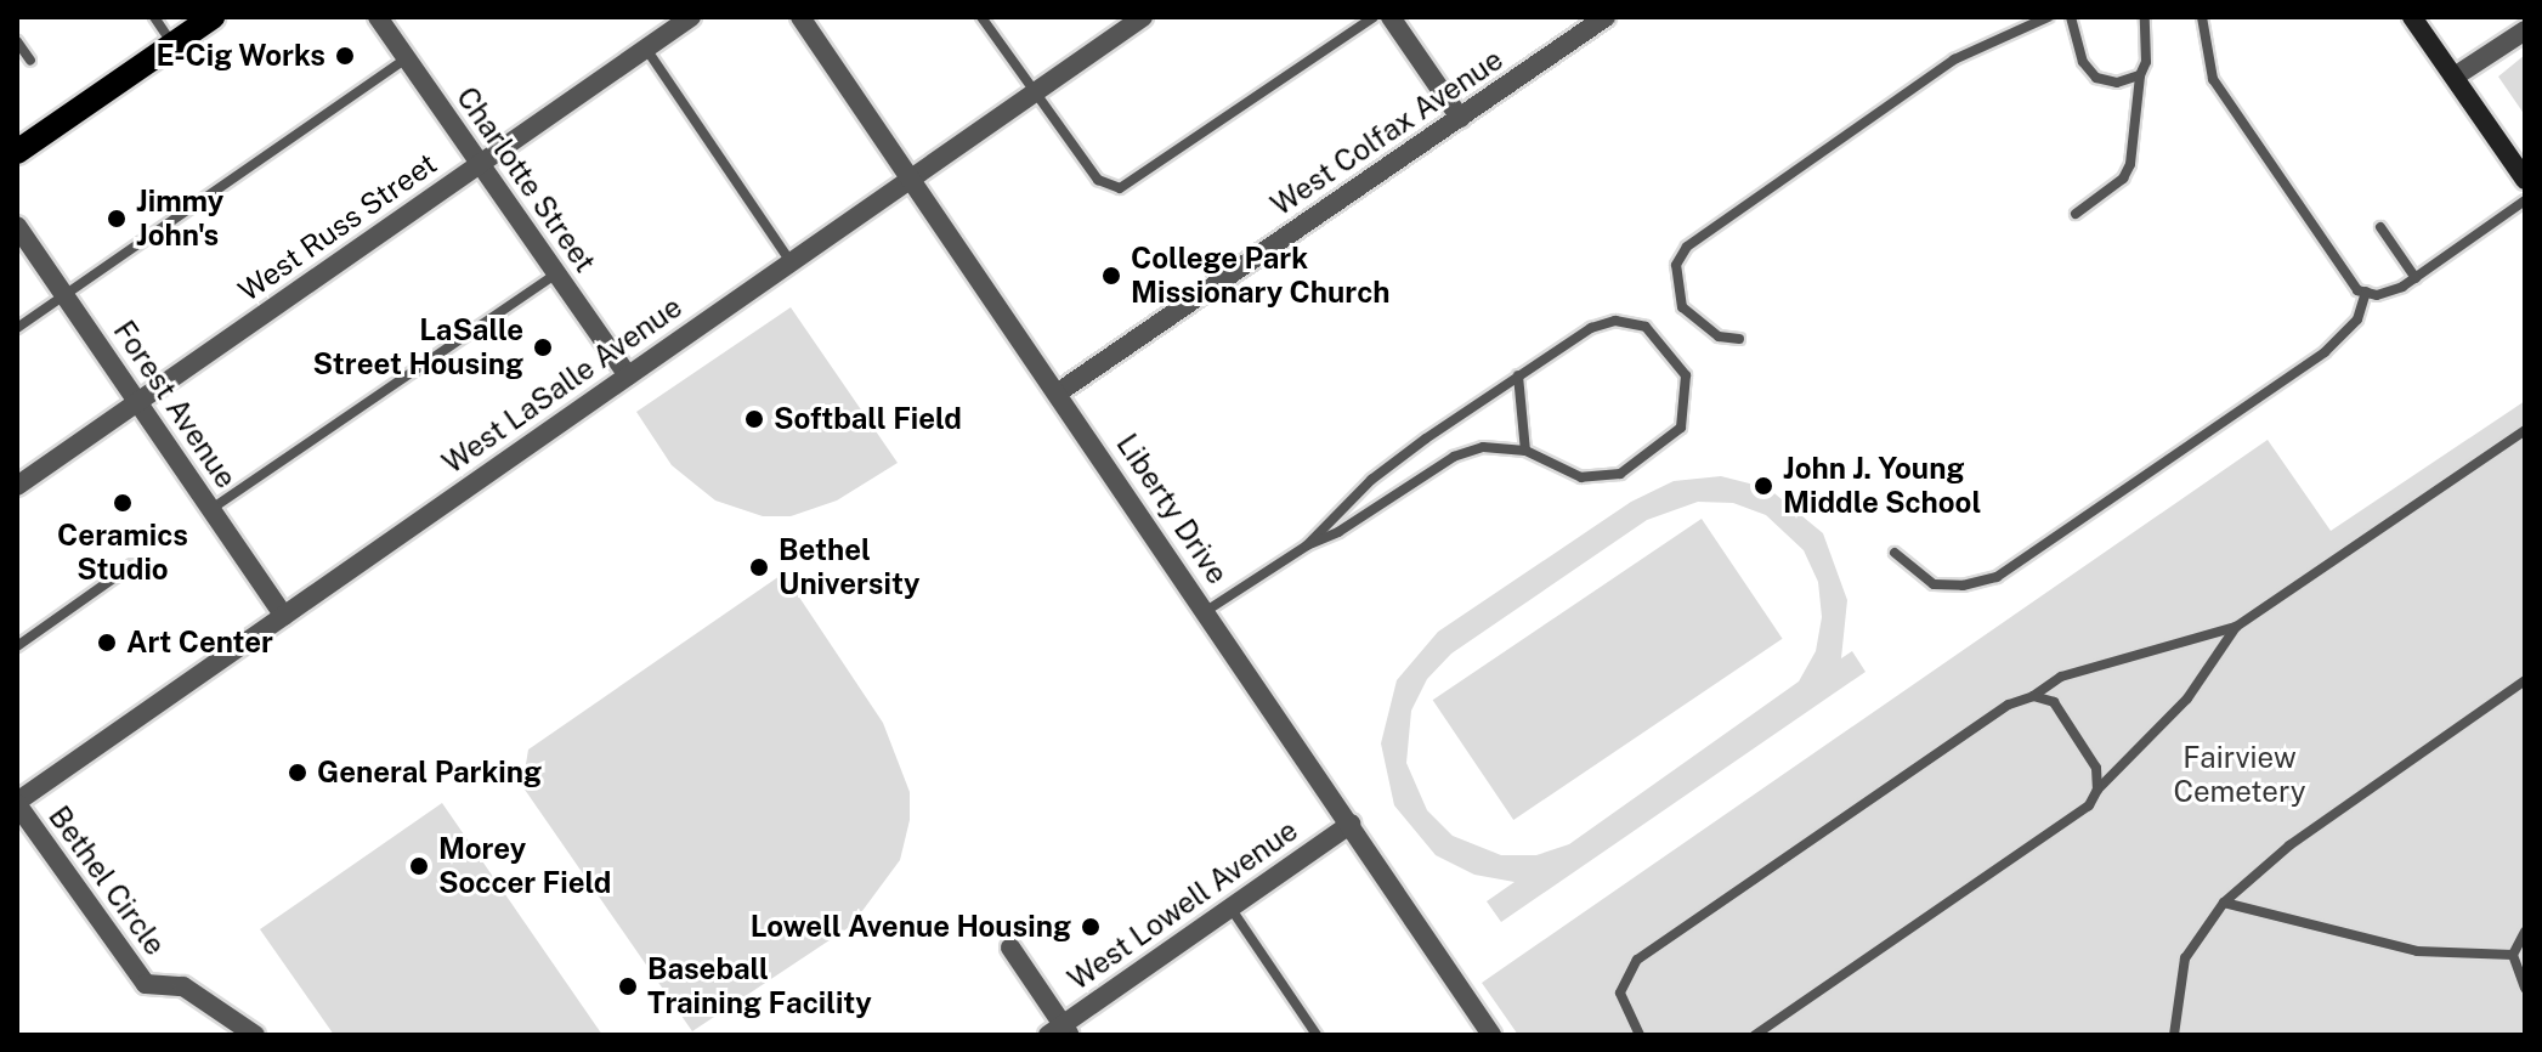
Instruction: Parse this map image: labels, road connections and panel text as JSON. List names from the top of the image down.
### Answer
{
  "streets": {
    "street": [
      "West Colfax Avenue",
      "Charlotte Street",
      "West Russ Street",
      "West LaSalle Avenue",
      "Forest Avenue",
      "Liberty Drive",
      "Bethel Circle",
      "West Lowell Avenue"
    ]
  },
  "crossings": [
    ["West Colfax Avenue", "Liberty Drive"],
    ["Charlotte Street", "West Russ Street"],
    ["Charlotte Street", "West LaSalle Avenue"],
    ["West Russ Street", "Forest Avenue"],
    ["West LaSalle Avenue", "Forest Avenue"],
    ["West LaSalle Avenue", "Liberty Drive"],
    ["West LaSalle Avenue", "Bethel Circle"],
    ["Liberty Drive", "West Lowell Avenue"]
  ],
  "parks": ["Fairview Cemetery"],
  "places": [
    "E-Cig Works",
    "Jimmy John's",
    "College Park Missionary Church",
    "LaSalle Street Housing",
    "Softball Field",
    "John J. Young Middle School",
    "Ceramics Studio",
    "Bethel University",
    "Art Center",
    "General Parking",
    "Morey Soccer Field",
    "Lowell Avenue Housing",
    "Baseball Training Facility"
  ]
}
